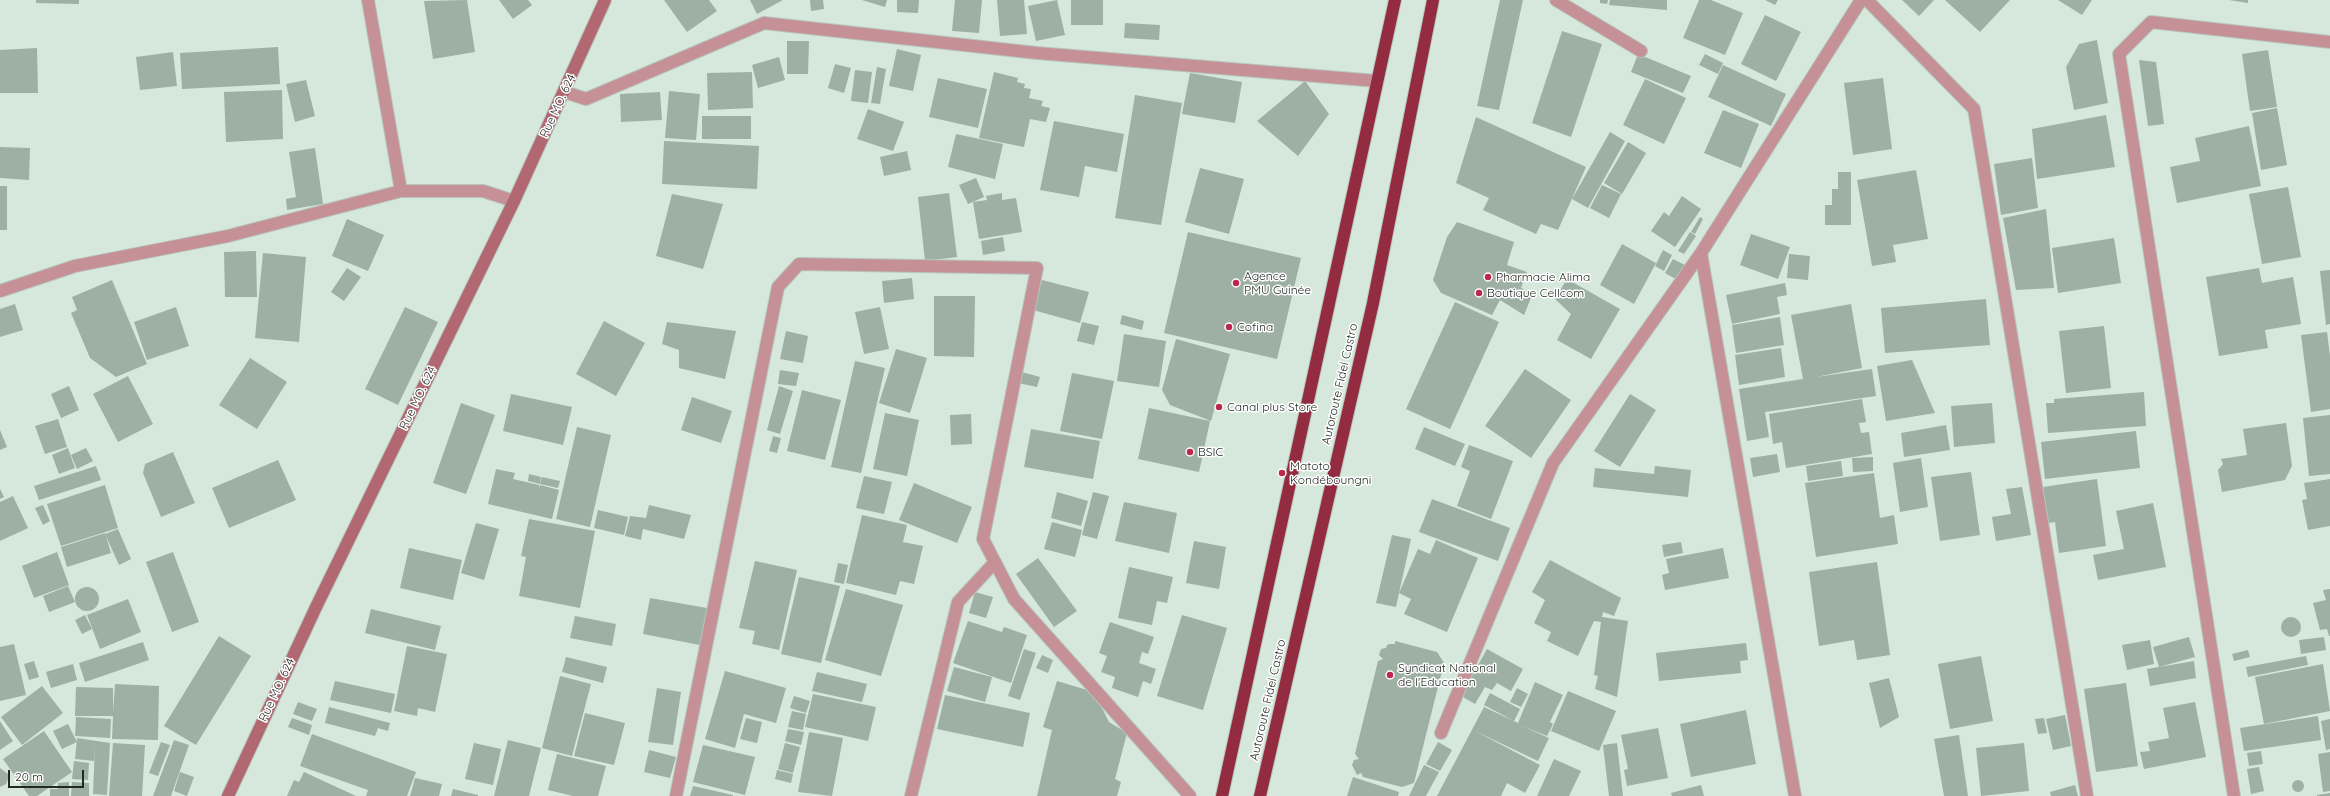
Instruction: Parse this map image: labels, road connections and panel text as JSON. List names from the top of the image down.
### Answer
{
  "streets": {
    "highway": ["Autoroute Fidel Castro"],
    "street": ["Rue MO. 624"]
  },
  "places": [
    "Pharmacie Alima",
    "Agence PMU Guinée",
    "Boutique Cellcom",
    "Cofina",
    "Canal plus Store",
    "BSIC",
    "Matoto Kondéboungni",
    "Syndicat National de l'Education"
  ],
  "scale_bar": "20 m"
}
